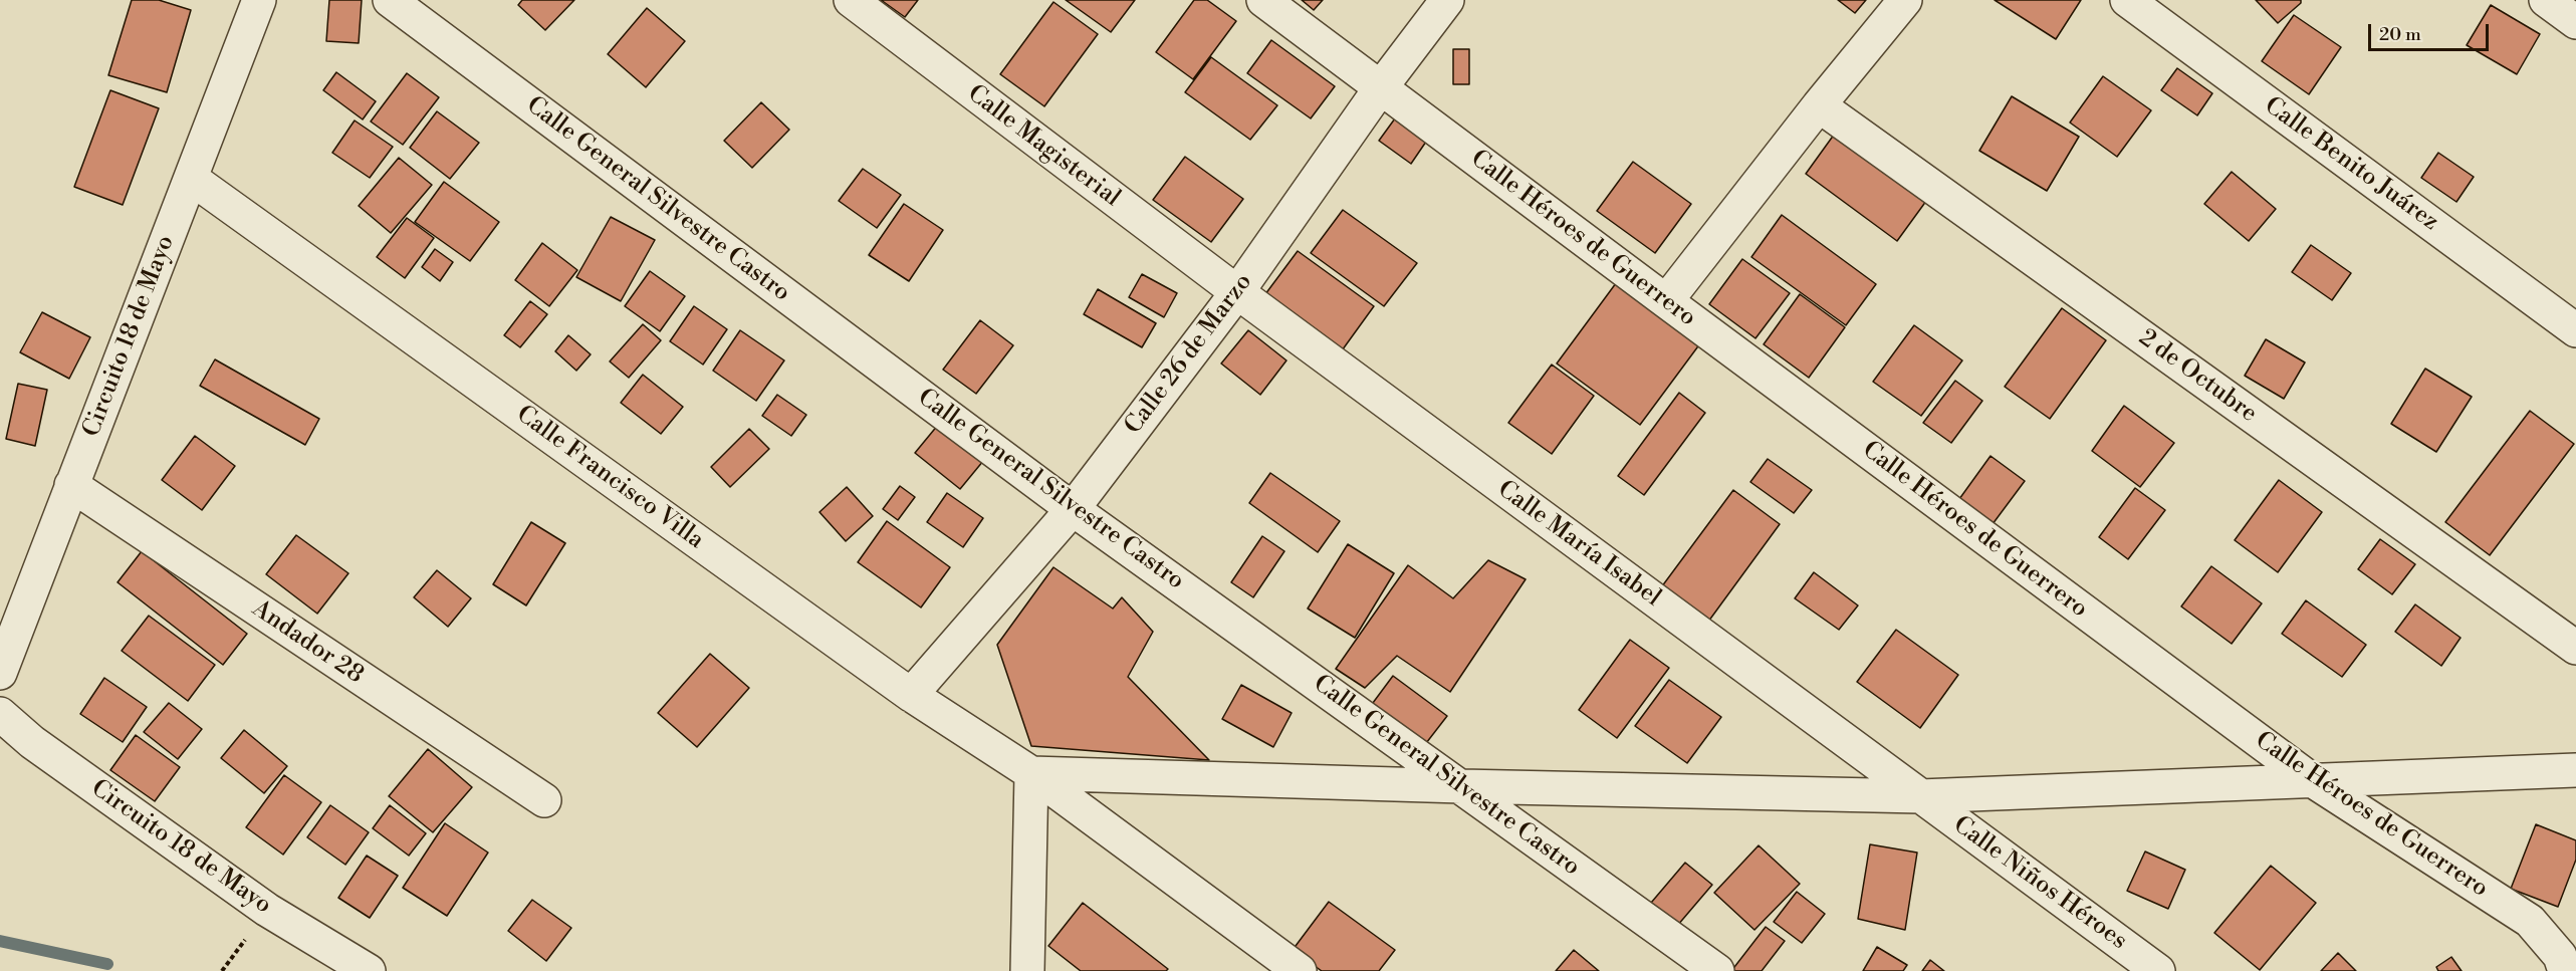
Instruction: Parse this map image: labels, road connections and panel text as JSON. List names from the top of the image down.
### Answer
{
  "streets": {
    "street": [
      "Calle Magisterial",
      "Calle Benito Juárez",
      "Calle General Silvestre Castro",
      "Calle Héroes de Guerrero",
      "Circuito 18 de Mayo",
      "Calle 26 de Marzo",
      "2 de Octubre",
      "Calle Francisco Villa",
      "Calle María Isabel",
      "Andador 28",
      "Calle Niños Héroes"
    ]
  },
  "crossings": [
    ["Calle Magisterial", "Calle 26 de Marzo"],
    ["Calle Magisterial", "Calle María Isabel"],
    ["Calle General Silvestre Castro", "Calle 26 de Marzo"],
    ["Calle Héroes de Guerrero", "Calle 26 de Marzo"],
    ["Circuito 18 de Mayo", "Calle Francisco Villa"],
    ["Circuito 18 de Mayo", "Andador 28"],
    ["Calle 26 de Marzo", "Calle Francisco Villa"],
    ["Calle 26 de Marzo", "Calle María Isabel"],
    ["Calle María Isabel", "Calle Niños Héroes"]
  ],
  "scale_bar": "20 m"
}
